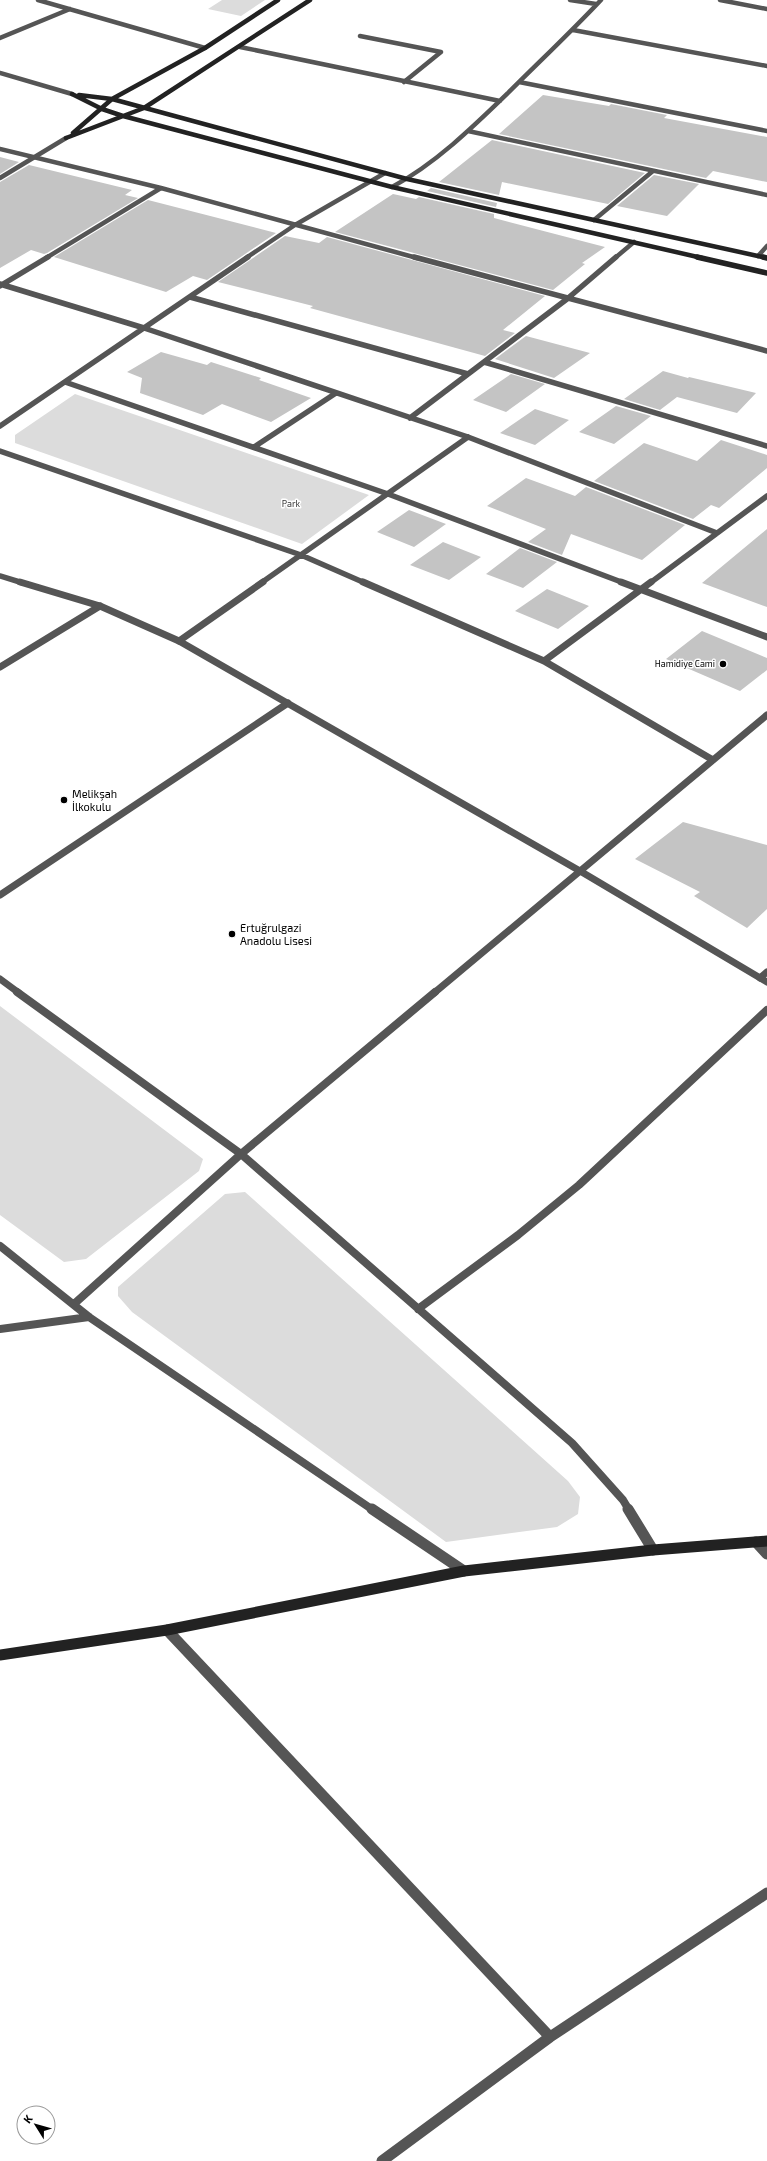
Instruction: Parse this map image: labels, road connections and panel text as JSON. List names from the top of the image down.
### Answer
{
  "parks": ["Park"],
  "places": ["Hamidiye Cami", "Melikşah İlkokulu", "Ertuğrulgazi Anadolu Lisesi"],
  "north": "top left"
}
